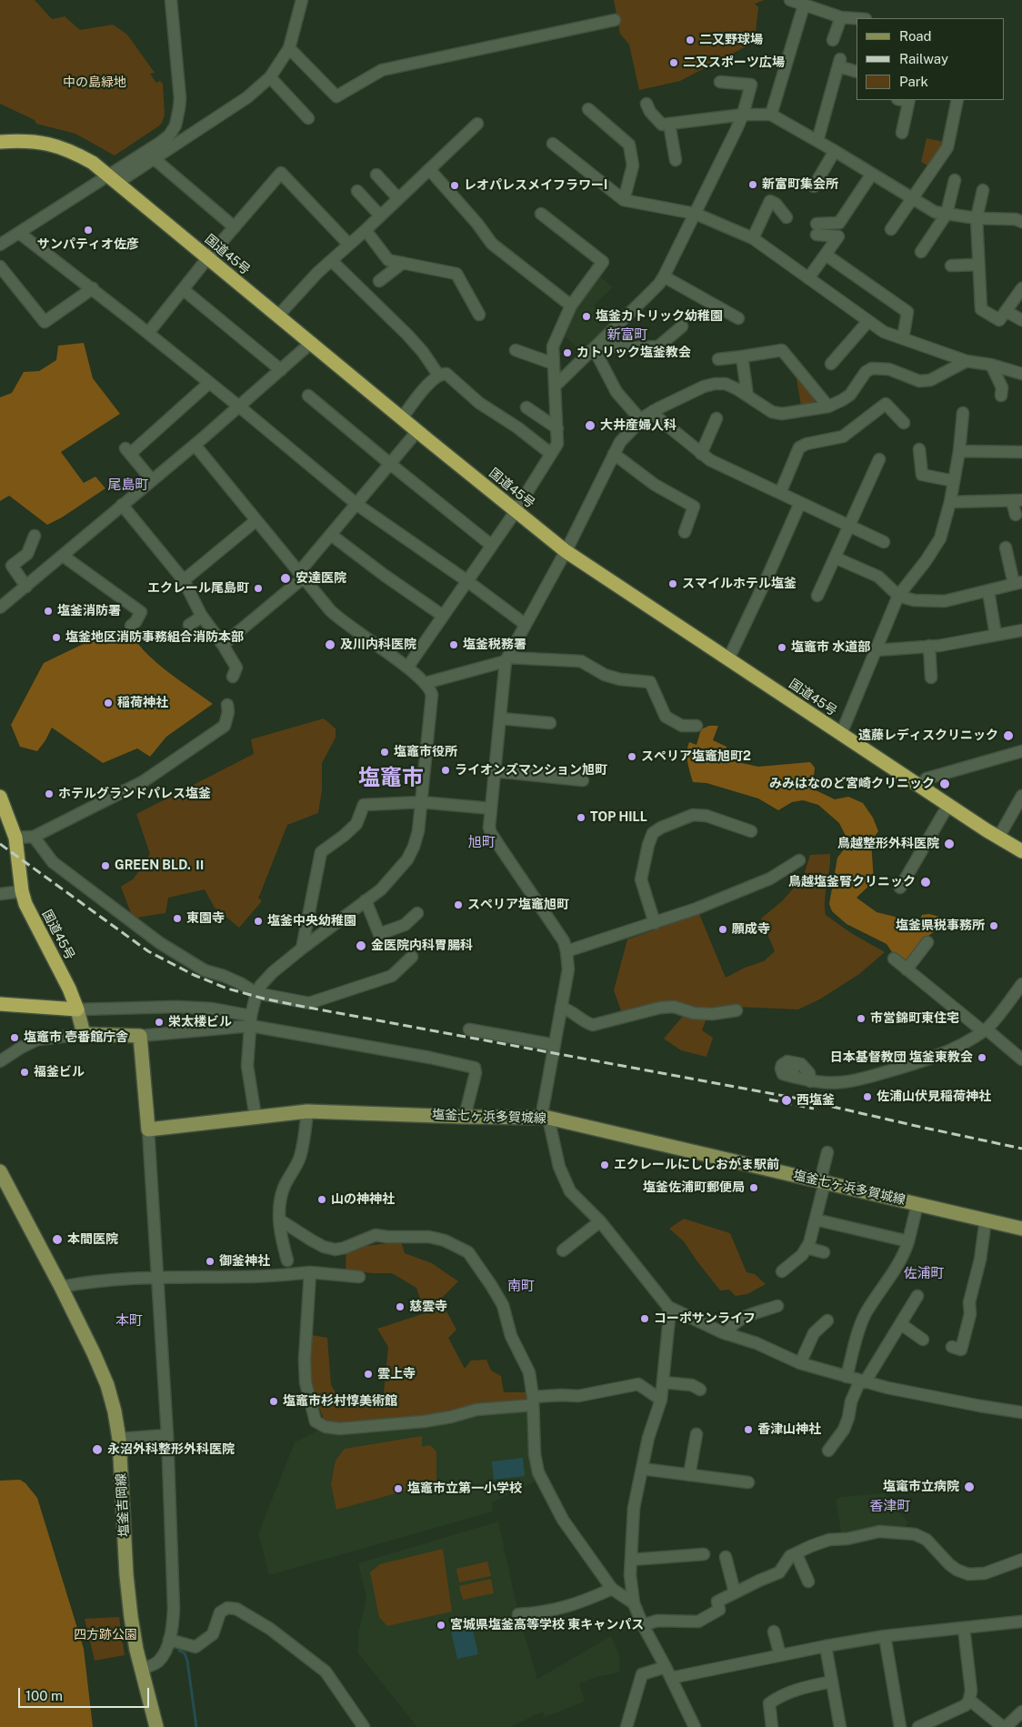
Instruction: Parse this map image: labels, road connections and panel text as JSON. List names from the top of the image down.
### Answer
{
  "streets": {
    "highway": ["国道45号"],
    "main road": ["塩釜七ヶ浜多賀城線", "塩釜吉岡線"]
  },
  "districts": [
    "新富町",
    "尾島町",
    "塩竈市",
    "旭町",
    "佐浦町",
    "南町",
    "本町",
    "香津町"
  ],
  "parks": ["中の島緑地", "四方跡公園"],
  "places": [
    "二又野球場",
    "二又スポーツ広場",
    "新富町集会所",
    "レオパレスメイフラワーI",
    "サンパティオ佐彦",
    "塩釜カトリック幼稚園",
    "カトリック塩釜教会",
    "大井産婦人科",
    "安達医院",
    "スマイルホテル塩釜",
    "エクレール尾島町",
    "塩釜消防署",
    "塩釜地区消防事務組合消防本部",
    "及川内科医院",
    "塩釜税務署",
    "塩竈市 水道部",
    "稲荷神社",
    "遠藤レディスクリニック",
    "塩竈市役所",
    "スペリア塩竈旭町2",
    "ライオンズマンション旭町",
    "みみはなのど宮崎クリニック",
    "ホテルグランドパレス塩釜",
    "TOP HILL",
    "鳥越整形外科医院",
    "GREEN BLD. Ⅱ",
    "鳥越塩釜腎クリニック",
    "スペリア塩竈旭町",
    "東園寺",
    "塩釜中央幼稚園",
    "塩釜県税事務所",
    "願成寺",
    "金医院内科胃腸科",
    "市営錦町東住宅",
    "栄太楼ビル",
    "塩竈市 壱番館庁舎",
    "日本基督教団 塩釜東教会",
    "福釜ビル",
    "佐浦山伏見稲荷神社",
    "西塩釜",
    "エクレールにししおがま駅前",
    "塩釜佐浦町郵便局",
    "山の神神社",
    "本間医院",
    "御釜神社",
    "慈雲寺",
    "コーポサンライフ",
    "雲上寺",
    "塩竈市杉村惇美術館",
    "香津山神社",
    "永沼外科整形外科医院",
    "塩竃市立病院",
    "塩竈市立第一小学校",
    "宮城県塩釜高等学校 東キャンパス"
  ],
  "legend": ["Road", "Railway", "Park"],
  "scale_bar": "100 m"
}
